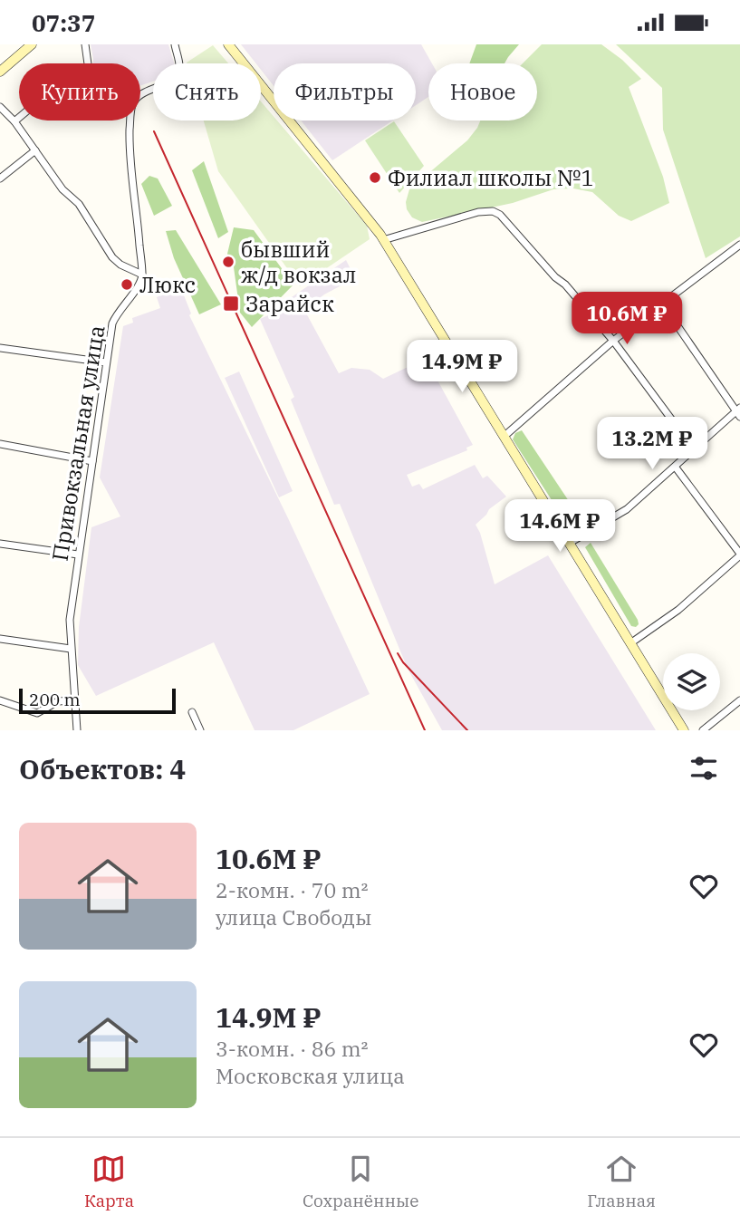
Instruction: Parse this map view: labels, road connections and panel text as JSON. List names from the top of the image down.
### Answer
{
  "streets": {
    "street": ["Привокзальная улица"]
  },
  "places": {
    "other": ["Филиал школы №1", "бывший ж/д вокзал", "Люкс"],
    "transit": ["Зарайск"]
  },
  "scale_bar": "200 m",
  "page": {
    "status": "07:37",
    "chip": [
      "Купить",
      "Снять",
      "Фильтры",
      "Новое"
    ],
    "price": [
      "10.6M ₽",
      "14.9M ₽",
      "13.2M ₽",
      "14.6M ₽"
    ],
    "scale": "200 m",
    "heading": "Объектов: 4",
    "list": [
      {
        "name": "10.6M ₽",
        "note": "2-комн. · 70 m² · улица Свободы"
      },
      {
        "name": "14.9M ₽",
        "note": "3-комн. · 86 m² · Московская улица"
      }
    ],
    "tabs": ["Карта", "Сохранённые", "Главная"]
  }
}
